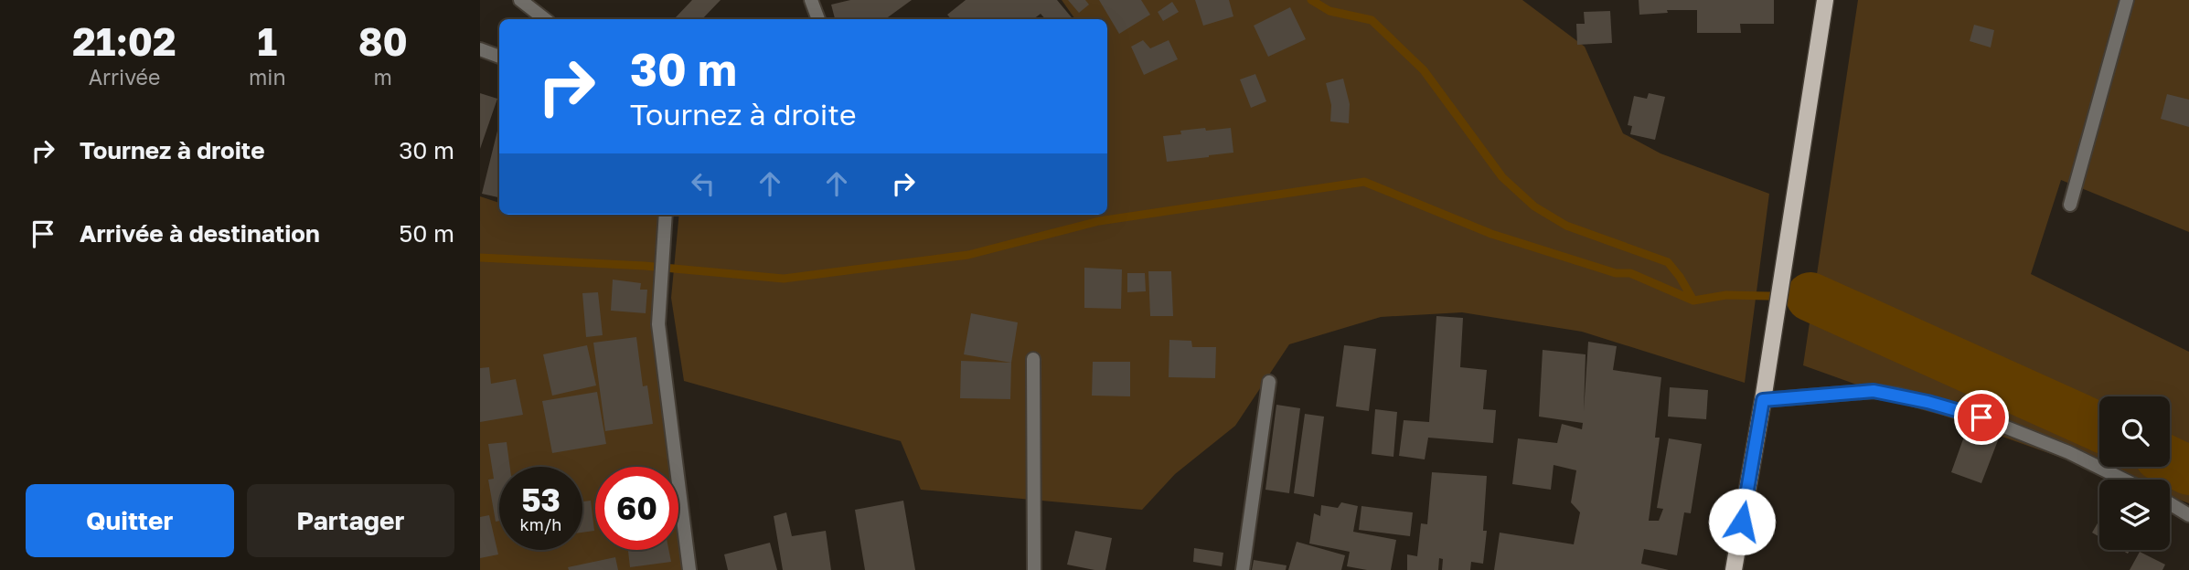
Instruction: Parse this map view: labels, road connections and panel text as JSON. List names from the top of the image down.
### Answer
{
  "page": {
    "eta": [
      "21:02",
      "Arrivée",
      "1",
      "min",
      "80",
      "m"
    ],
    "turn": ["30 m", "Tournez à droite"],
    "list": [
      {
        "name": "Tournez à droite",
        "value": "30 m"
      },
      {
        "name": "Arrivée à destination",
        "value": "50 m"
      }
    ],
    "speed": "53 km/h",
    "limit": "60",
    "buttons": ["Quitter", "Partager"]
  }
}
